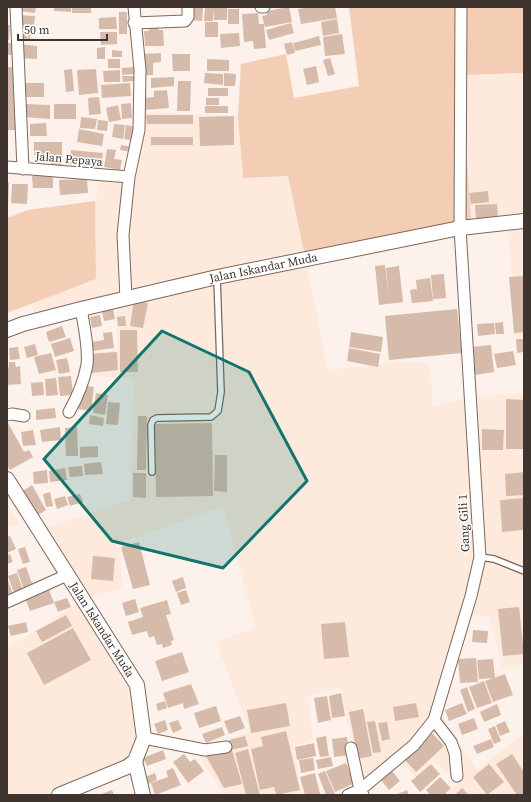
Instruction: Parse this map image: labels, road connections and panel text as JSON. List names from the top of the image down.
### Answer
{
  "streets": {
    "street": ["Jalan Pepaya", "Jalan Iskandar Muda", "Gang Gili 1"]
  },
  "crossings": [
    ["Jalan Iskandar Muda", "Gang Gili 1"]
  ],
  "scale_bar": "50 m"
}
